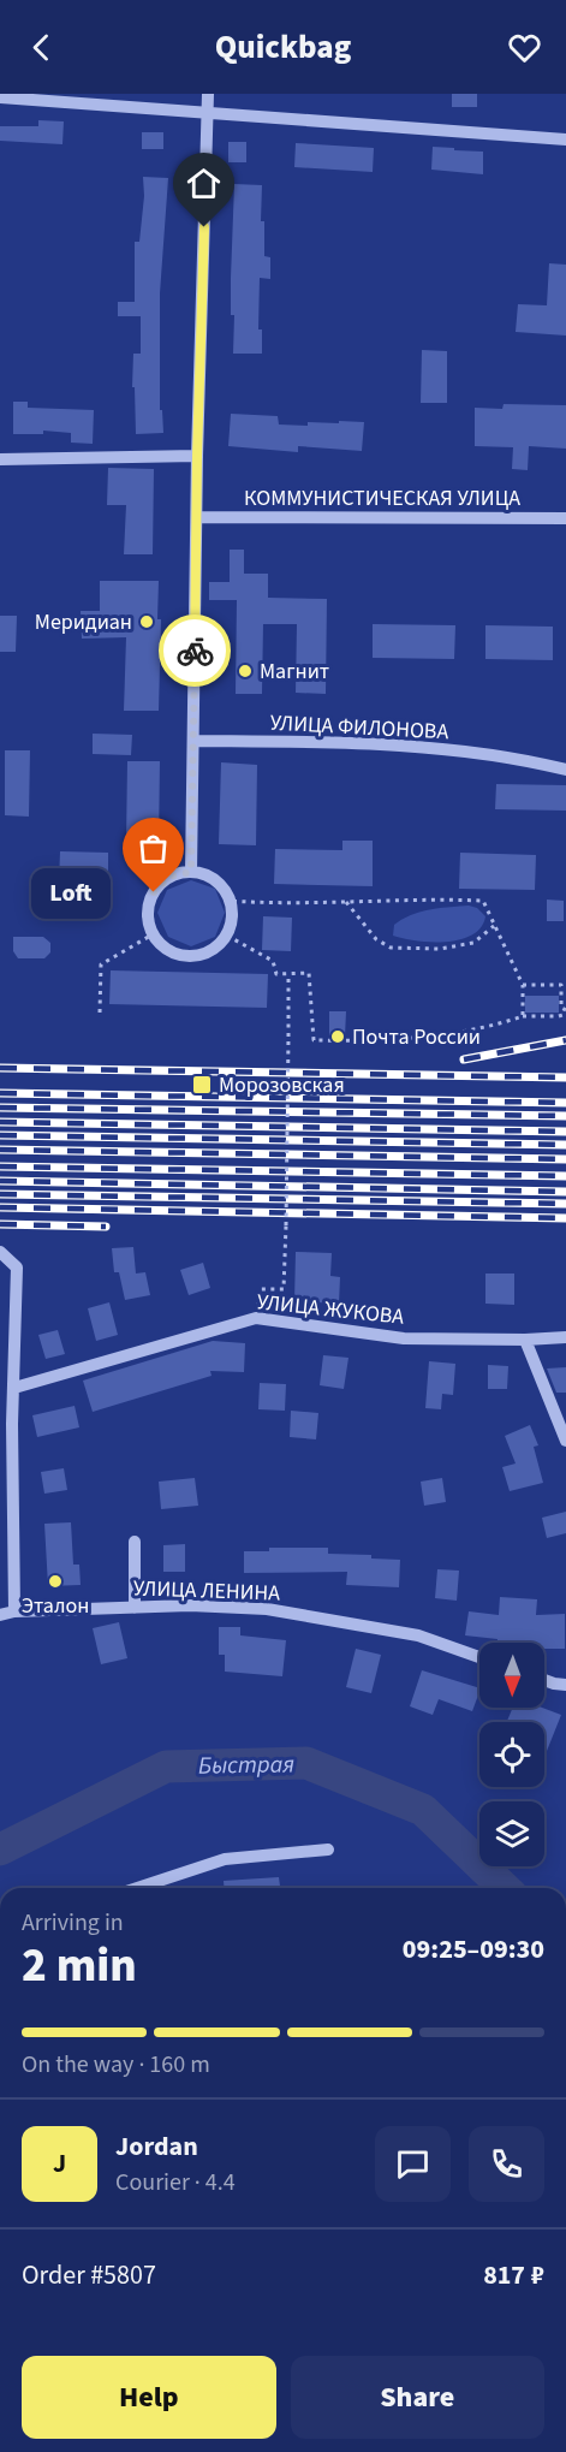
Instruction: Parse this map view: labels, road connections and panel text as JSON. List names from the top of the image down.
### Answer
{
  "streets": {
    "street": [
      "КОММУНИСТИЧЕСКАЯ УЛИЦА",
      "УЛИЦА ФИЛОНОВА",
      "УЛИЦА ЖУКОВА",
      "УЛИЦА ЛЕНИНА"
    ]
  },
  "water": ["Быстрая"],
  "places": {
    "other": [
      "Меридиан",
      "Магнит",
      "Loft",
      "Почта России",
      "Эталон"
    ],
    "transit": ["Морозовская"]
  },
  "north": "bottom",
  "page": {
    "header": "Quickbag",
    "bubble": "Loft",
    "heading": ["2 min", "Arriving in", "09:25–09:30"],
    "panel": [
      "Jordan",
      "Courier · 4.4",
      "Order #5807",
      "817 ₽"
    ],
    "bar": "On the way · 160 m",
    "round": "J",
    "buttons": ["Help", "Share"]
  }
}
